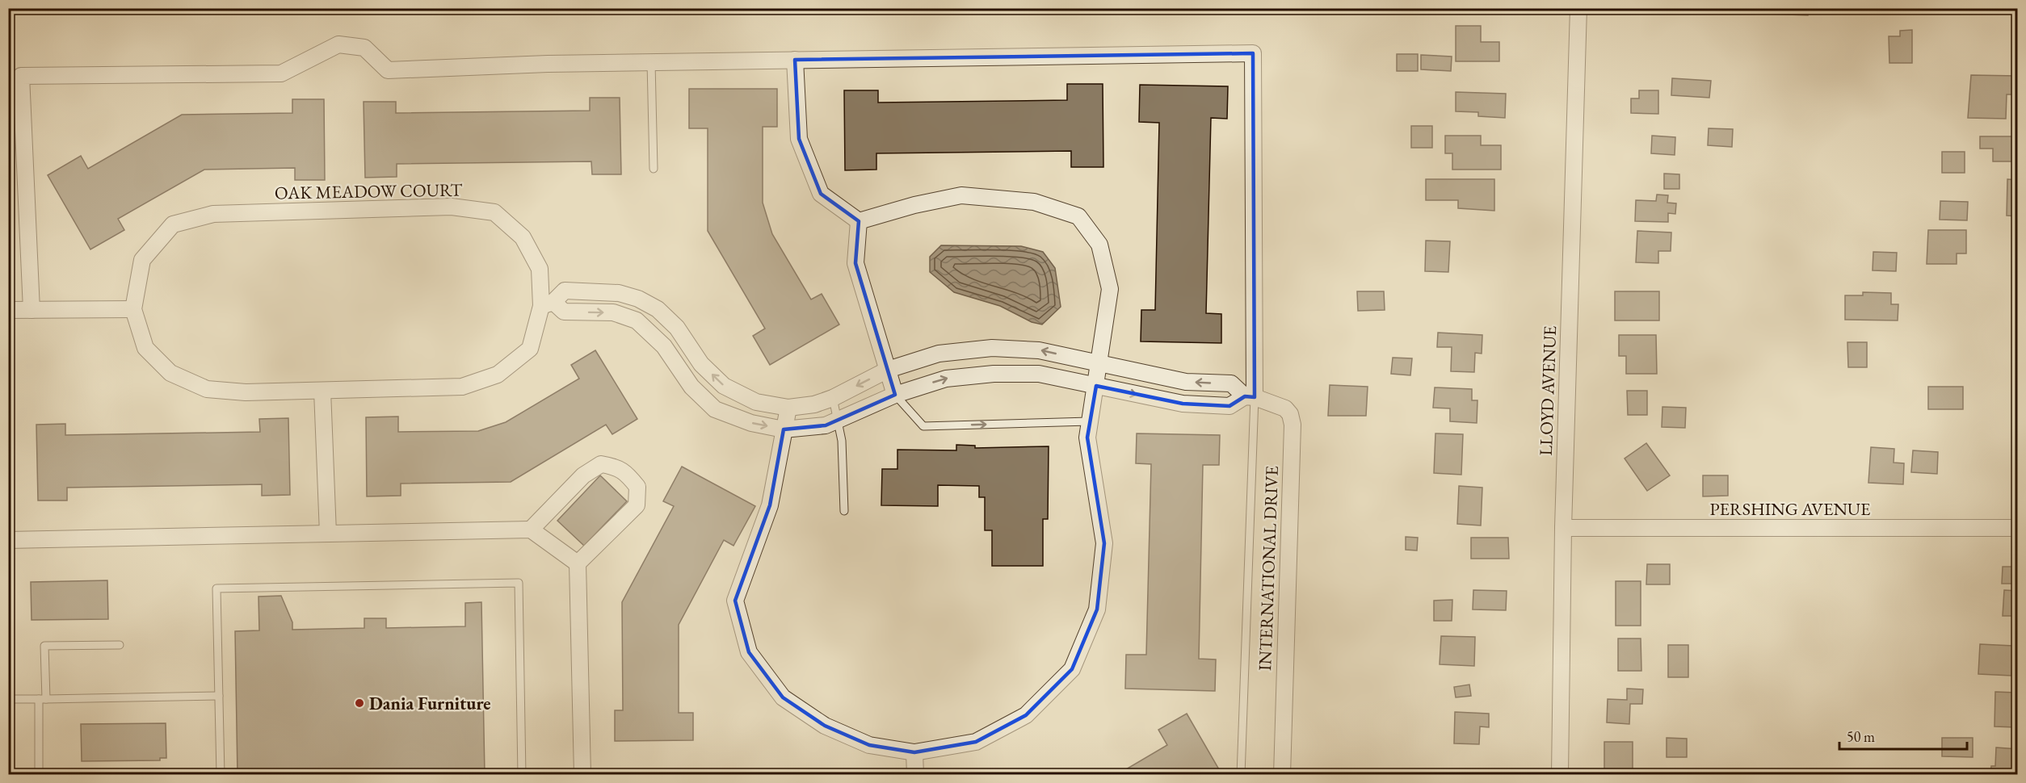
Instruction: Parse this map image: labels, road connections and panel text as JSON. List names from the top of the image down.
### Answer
{
  "streets": {
    "street": [
      "OAK MEADOW COURT",
      "LLOYD AVENUE",
      "PERSHING AVENUE",
      "INTERNATIONAL DRIVE"
    ]
  },
  "crossings": [
    ["OAK MEADOW COURT", "INTERNATIONAL DRIVE"],
    ["LLOYD AVENUE", "PERSHING AVENUE"]
  ],
  "places": ["Dania Furniture"],
  "scale_bar": "50 m"
}
